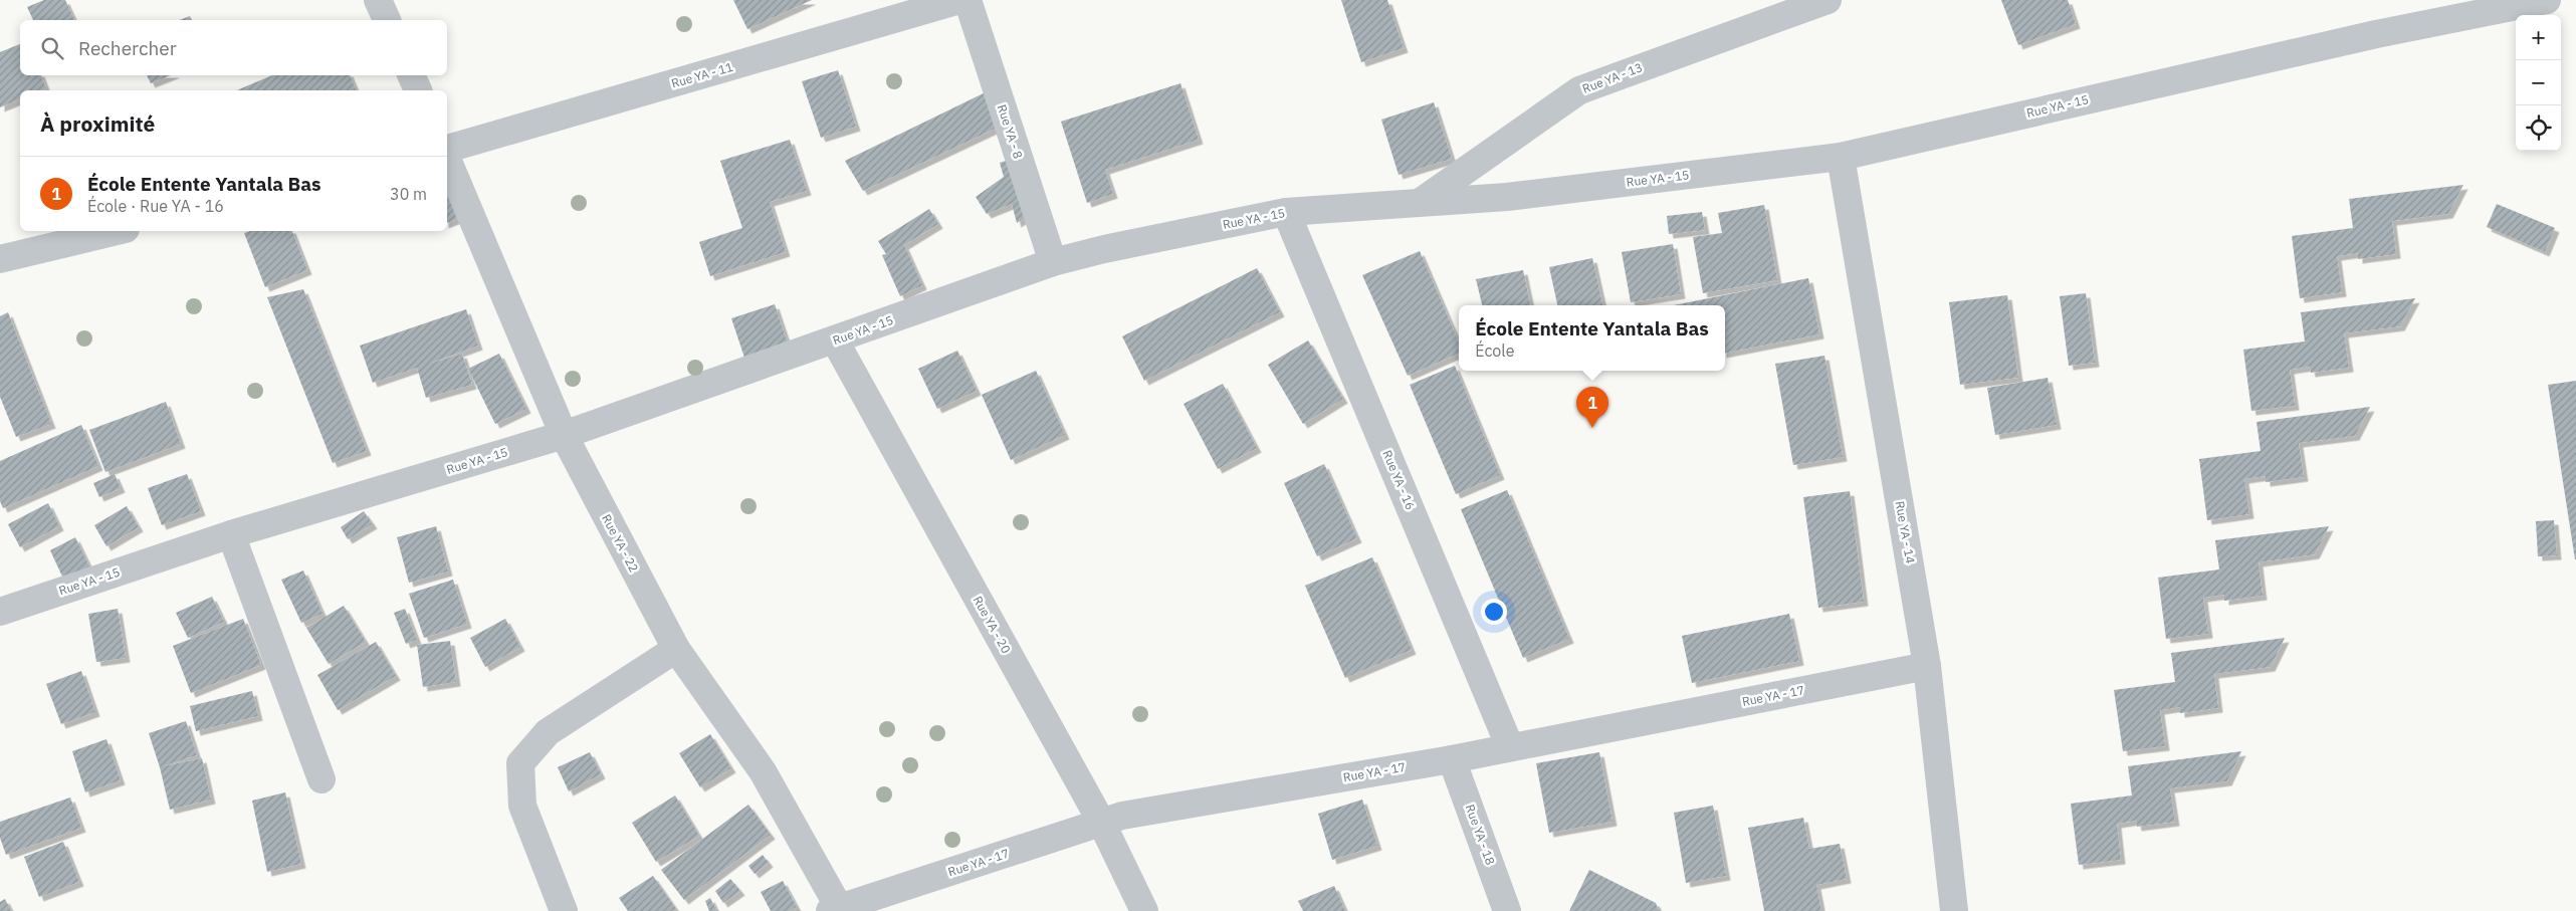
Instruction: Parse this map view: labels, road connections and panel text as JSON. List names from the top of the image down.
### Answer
{
  "streets": {
    "street": [
      "Rue YA - 11",
      "Rue YA - 13",
      "Rue YA - 15",
      "Rue YA - 8",
      "Rue YA - 16",
      "Rue YA - 14",
      "Rue YA - 22",
      "Rue YA - 20",
      "Rue YA - 17",
      "Rue YA - 18"
    ]
  },
  "crossings": [
    ["Rue YA - 13", "Rue YA - 15"],
    ["Rue YA - 15", "Rue YA - 8"],
    ["Rue YA - 15", "Rue YA - 16"],
    ["Rue YA - 15", "Rue YA - 14"],
    ["Rue YA - 15", "Rue YA - 22"],
    ["Rue YA - 15", "Rue YA - 20"],
    ["Rue YA - 16", "Rue YA - 17"],
    ["Rue YA - 14", "Rue YA - 17"],
    ["Rue YA - 22", "Rue YA - 17"],
    ["Rue YA - 20", "Rue YA - 17"],
    ["Rue YA - 17", "Rue YA - 18"]
  ],
  "page": {
    "map_buttons": ["+", "−"],
    "search": "Rechercher",
    "heading": "À proximité",
    "list": [
      {
        "mark": "1",
        "name": "École Entente Yantala Bas",
        "note": "École · Rue YA - 16",
        "value": "30 m"
      }
    ],
    "popup": ["École Entente Yantala Bas", "École"],
    "pins": "1"
  }
}
